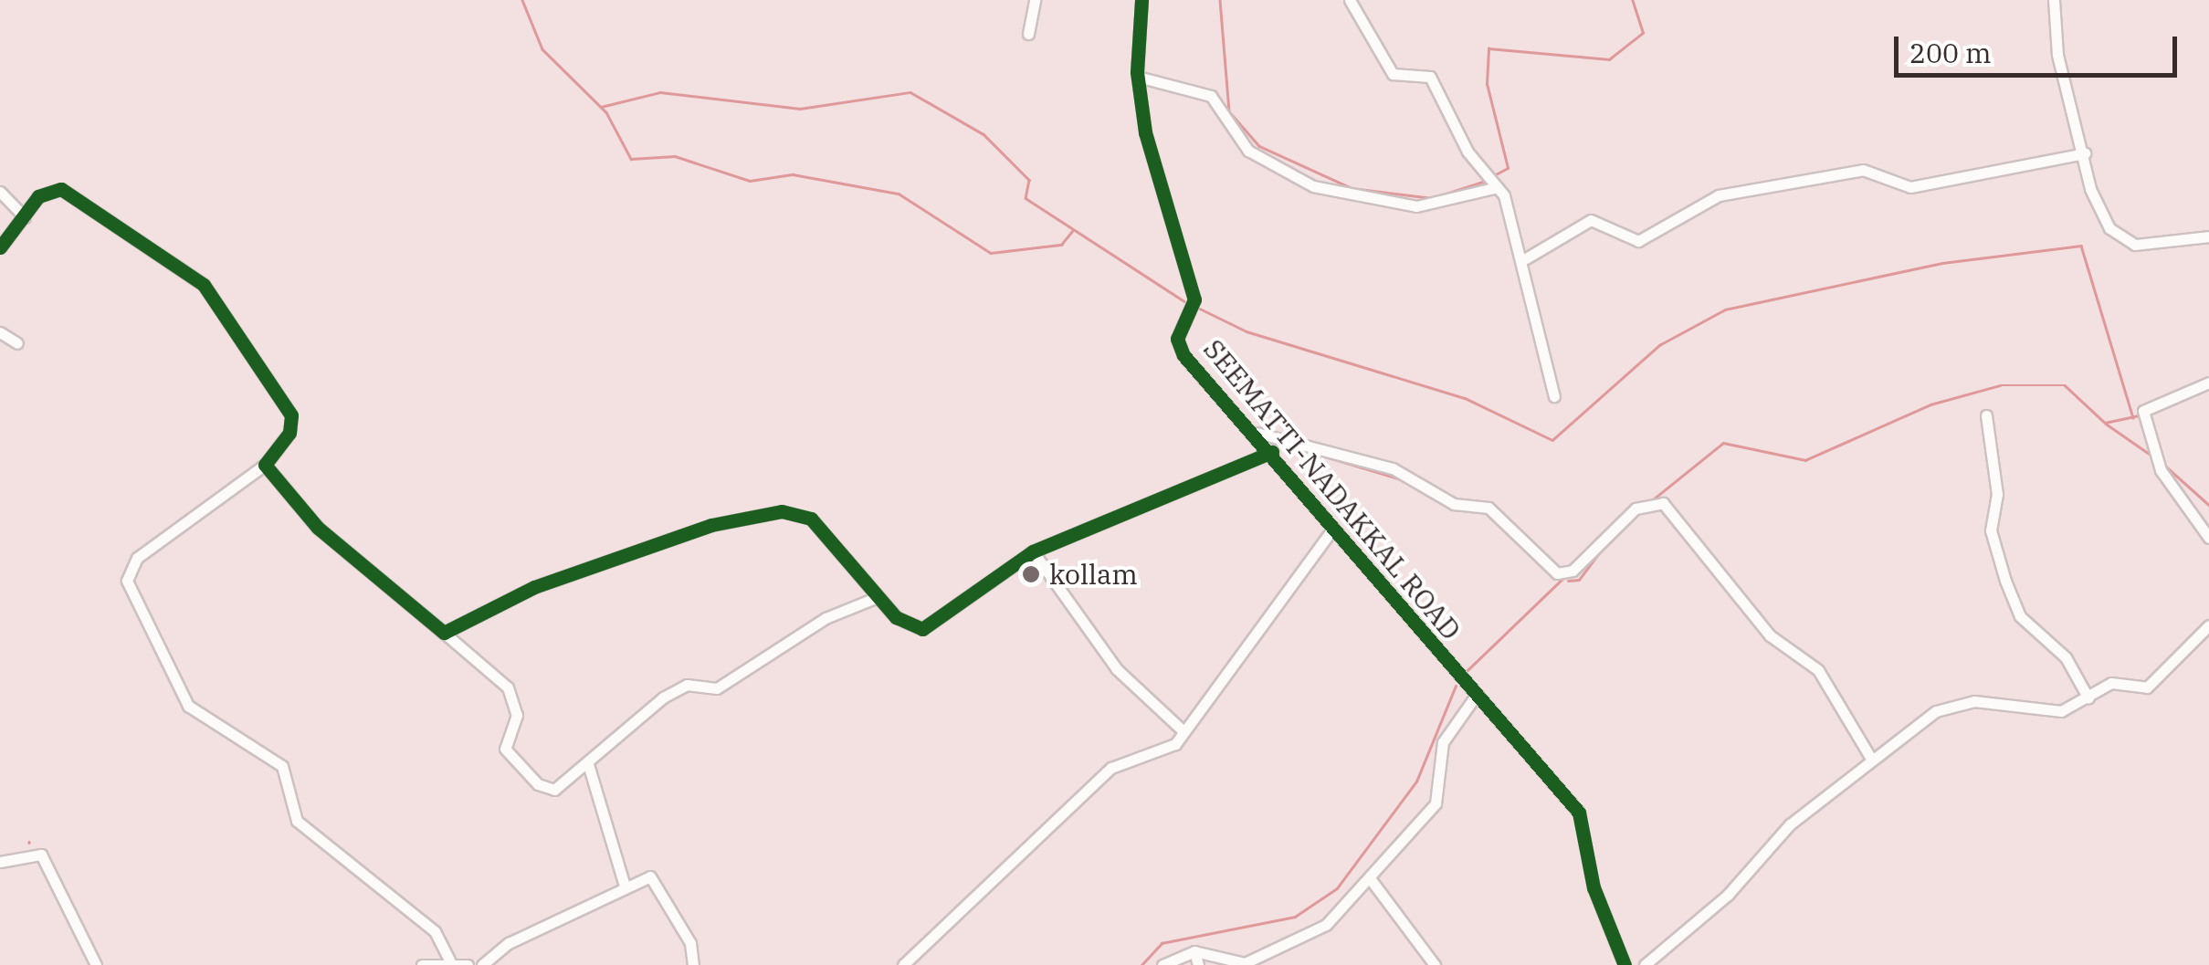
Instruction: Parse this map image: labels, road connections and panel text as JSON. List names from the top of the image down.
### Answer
{
  "streets": {
    "street": ["SEEMATTI-NADAKKAL ROAD"]
  },
  "places": ["kollam"],
  "scale_bar": "200 m"
}
